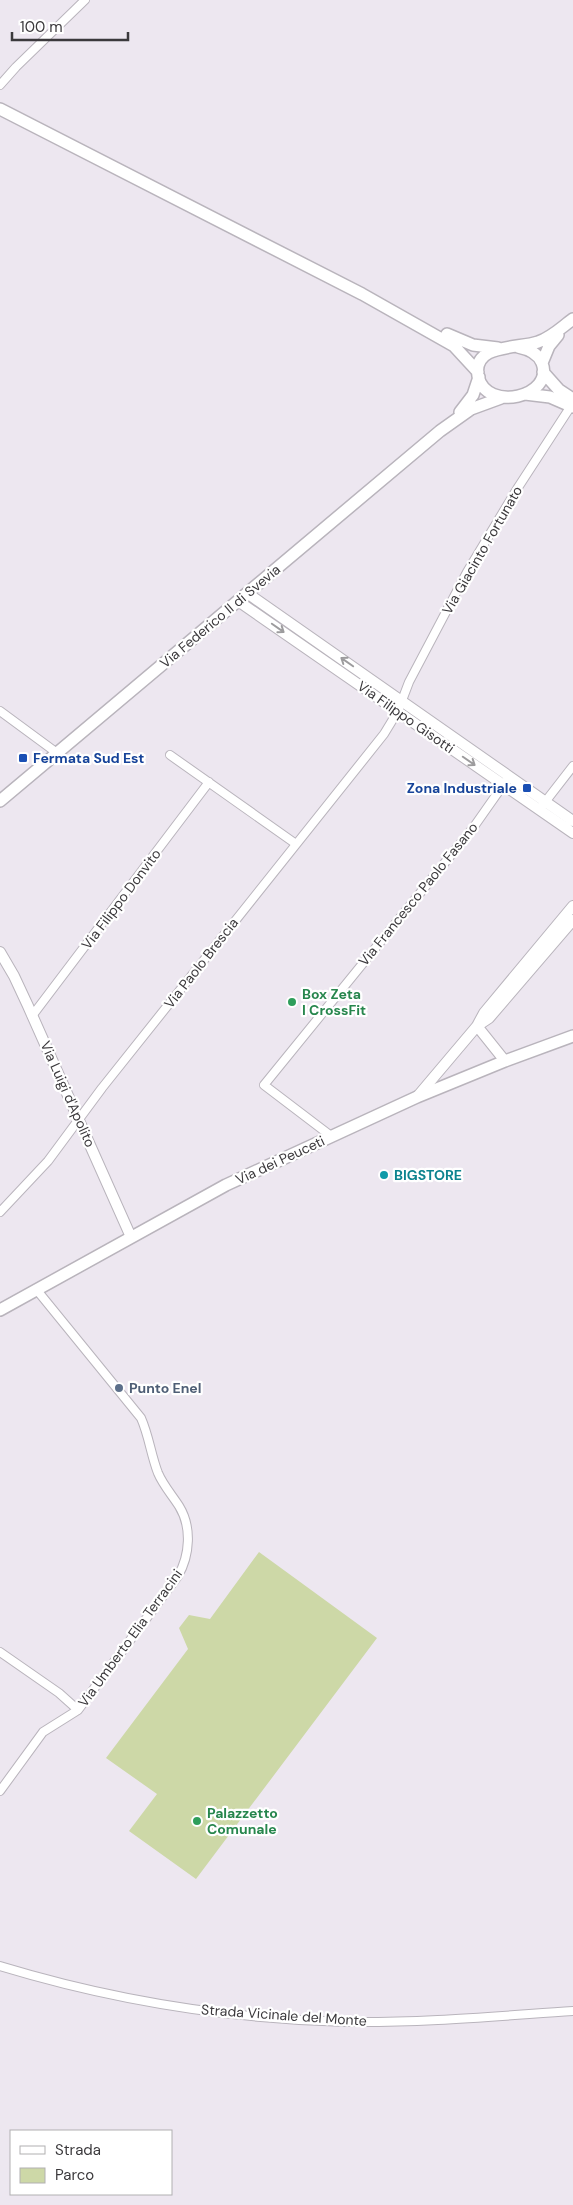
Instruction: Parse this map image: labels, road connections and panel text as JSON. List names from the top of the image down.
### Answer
{
  "streets": {
    "main road": ["Via Federico II di Svevia", "Via dei Peuceti"],
    "street": [
      "Via Giacinto Fortunato",
      "Via Filippo Gisotti",
      "Via Francesco Paolo Fasano",
      "Via Filippo Donvito",
      "Via Paolo Brescia",
      "Via Luigi d'Apolito",
      "Via Umberto Elia Terracini",
      "Strada Vicinale del Monte"
    ]
  },
  "crossings": [
    ["Via Giacinto Fortunato", "Via Filippo Gisotti"],
    ["Via Giacinto Fortunato", "Via Paolo Brescia"],
    ["Via Federico II di Svevia", "Via Filippo Gisotti"],
    ["Via Filippo Gisotti", "Via Francesco Paolo Fasano"],
    ["Via Filippo Gisotti", "Via Paolo Brescia"],
    ["Via Francesco Paolo Fasano", "Via dei Peuceti"],
    ["Via Filippo Donvito", "Via Luigi d'Apolito"],
    ["Via Paolo Brescia", "Via Luigi d'Apolito"],
    ["Via Luigi d'Apolito", "Via dei Peuceti"],
    ["Via dei Peuceti", "Via Umberto Elia Terracini"]
  ],
  "places": {
    "transit": ["Fermata Sud Est", "Zona Industriale"],
    "other": [
      "Box Zeta I CrossFit",
      "BIGSTORE",
      "Punto Enel",
      "Palazzetto Comunale"
    ]
  },
  "legend": ["Strada", "Parco"],
  "scale_bar": "100 m"
}
